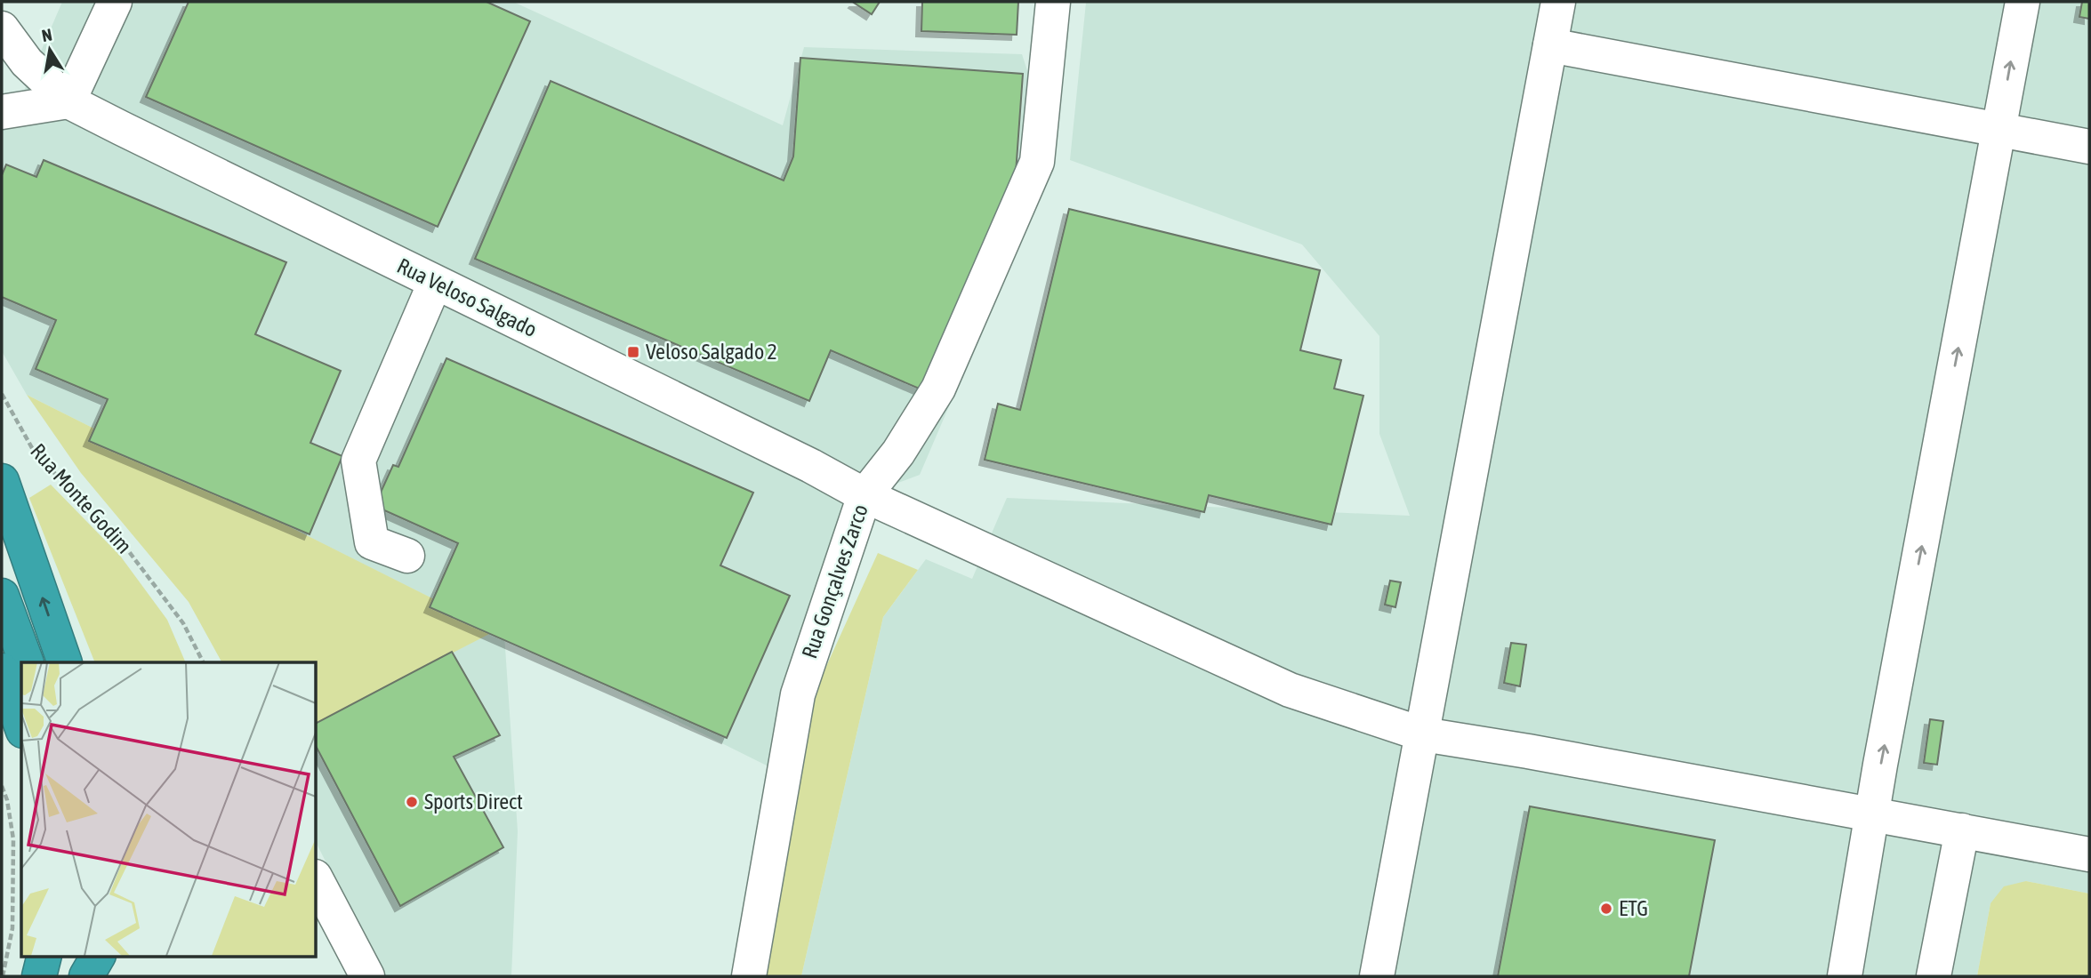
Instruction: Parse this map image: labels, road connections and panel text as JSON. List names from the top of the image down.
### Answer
{
  "streets": {
    "street": ["Rua Veloso Salgado", "Rua Gonçalves Zarco"],
    "path": ["Rua Monte Godim"]
  },
  "crossings": [
    ["Rua Veloso Salgado", "Rua Gonçalves Zarco"]
  ],
  "places": {
    "transit": ["Veloso Salgado 2"],
    "other": ["Sports Direct", "ETG"]
  },
  "north": "top"
}
